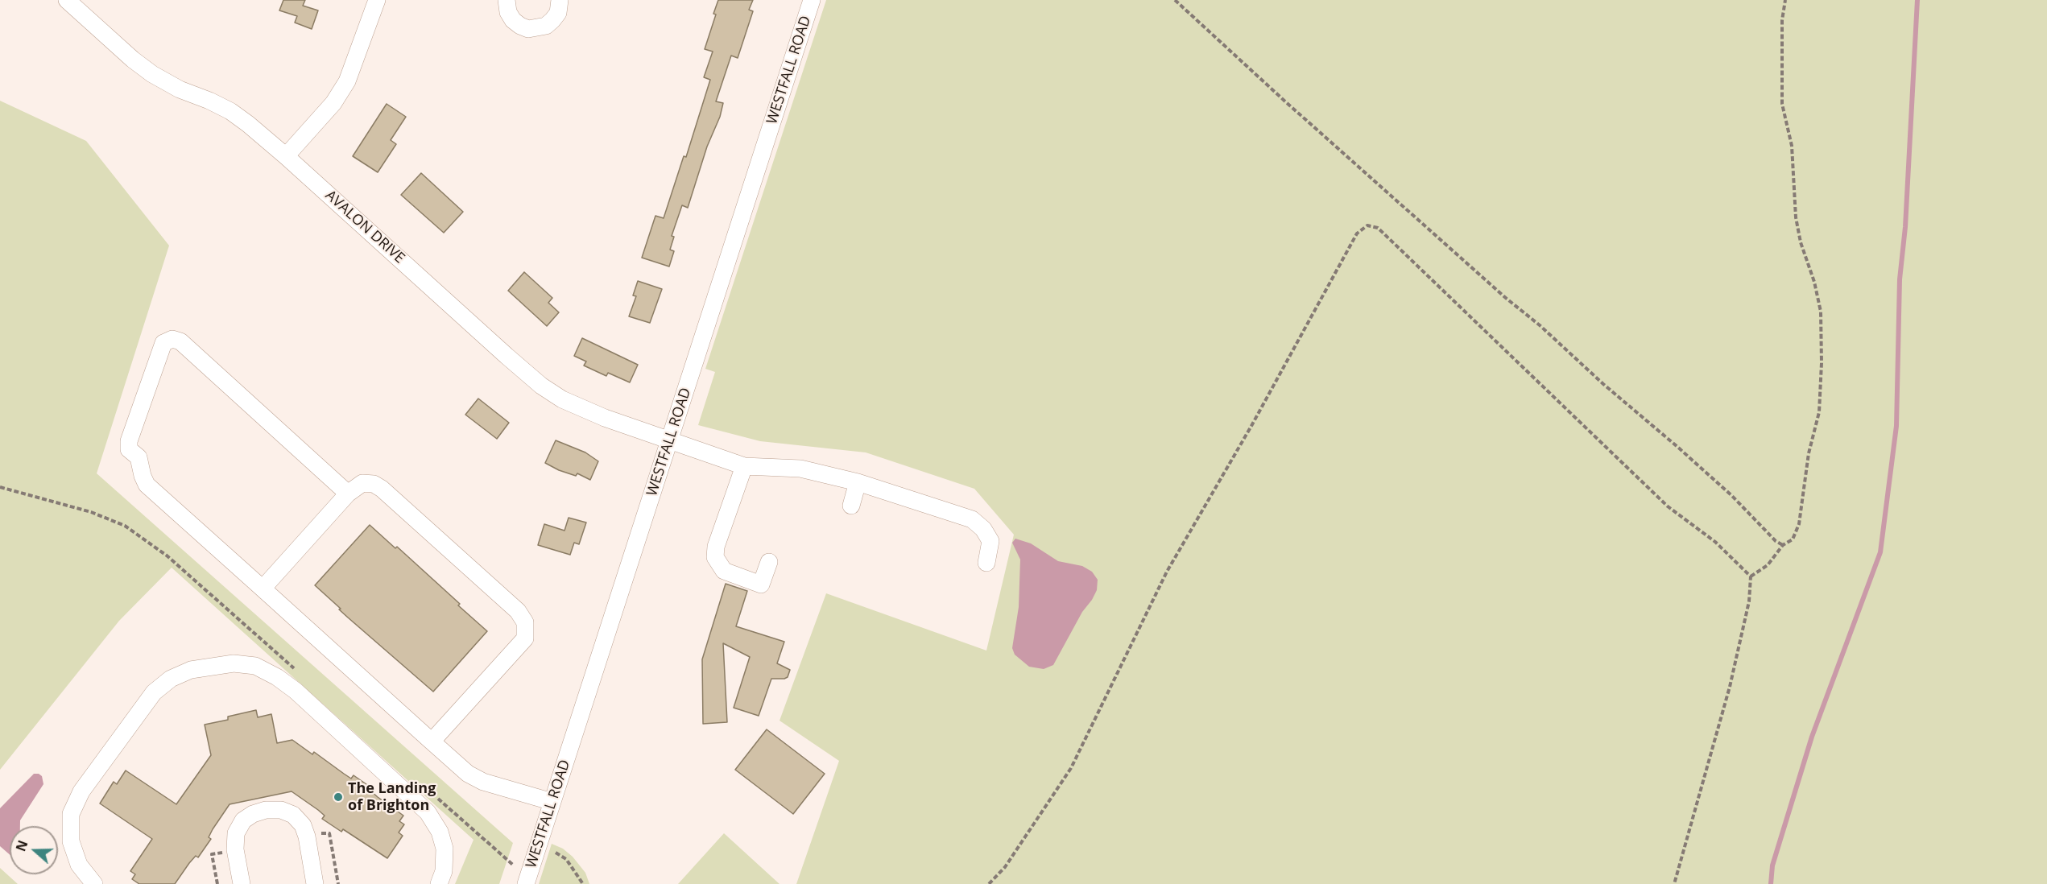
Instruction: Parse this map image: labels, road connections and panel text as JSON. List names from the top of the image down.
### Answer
{
  "streets": {
    "street": ["WESTFALL ROAD", "AVALON DRIVE"]
  },
  "crossings": [
    ["WESTFALL ROAD", "AVALON DRIVE"]
  ],
  "places": ["The Landing of Brighton"],
  "north": "left"
}
